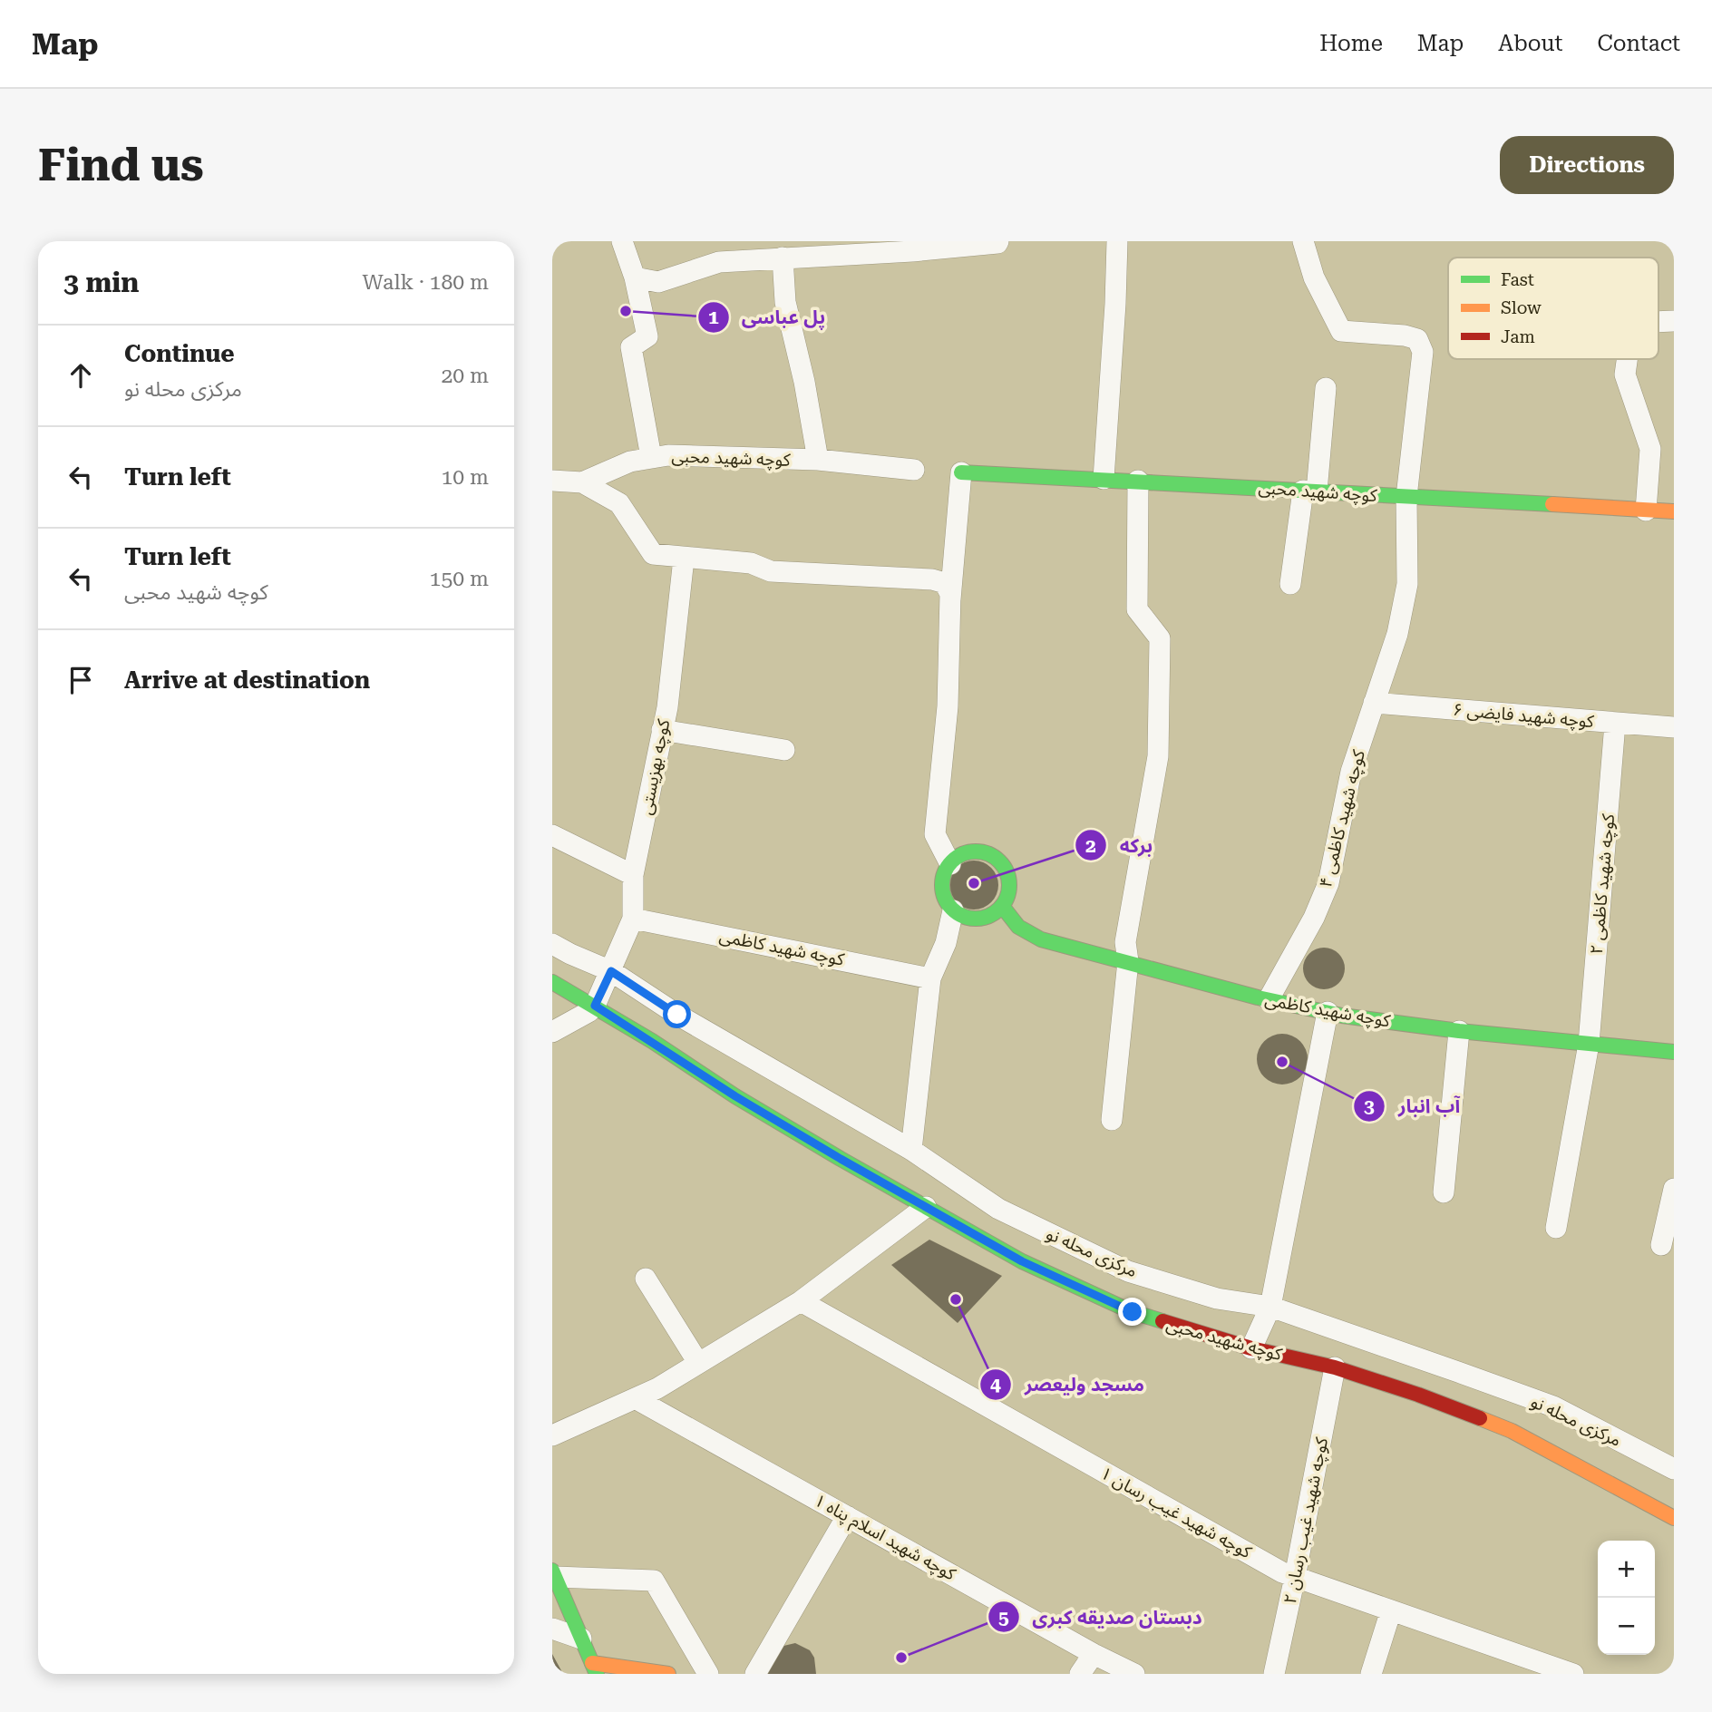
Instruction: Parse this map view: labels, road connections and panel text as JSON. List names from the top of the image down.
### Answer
{
  "streets": {
    "street": [
      "کوچه شهید محبی",
      "کوچه شهید فایضی ۶",
      "کوچه بهزیستی",
      "کوچه شهید کاظمی ۴",
      "کوچه شهید کاظمی ۲",
      "کوچه شهید کاظمی",
      "مرکزی محله نو",
      "کوچه شهید غیب رسان ۱",
      "کوچه شهید غیب رسان ۲",
      "کوچه شهید اسلام پناه ۱"
    ]
  },
  "crossings": [
    ["کوچه شهید محبی", "کوچه بهزیستی"],
    ["کوچه شهید محبی", "کوچه شهید کاظمی ۴"],
    ["کوچه شهید محبی", "کوچه شهید غیب رسان ۲"],
    ["کوچه شهید فایضی ۶", "کوچه شهید کاظمی ۴"],
    ["کوچه شهید فایضی ۶", "کوچه شهید کاظمی ۲"],
    ["کوچه بهزیستی", "کوچه شهید کاظمی"],
    ["کوچه بهزیستی", "مرکزی محله نو"],
    ["کوچه شهید کاظمی ۴", "کوچه شهید کاظمی"],
    ["کوچه شهید کاظمی ۲", "کوچه شهید کاظمی"],
    ["کوچه شهید غیب رسان ۱", "کوچه شهید غیب رسان ۲"]
  ],
  "places": [
    "پل عباسی",
    "برکه",
    "آب انبار",
    "مسجد ولیعصر",
    "دبستان صدیقه کبری"
  ],
  "legend": ["Fast", "Slow", "Jam"],
  "page": {
    "header": "Map",
    "nav": [
      "Home",
      "Map",
      "About",
      "Contact"
    ],
    "buttons": "Directions",
    "title": "Find us",
    "heading": ["3 min", "Walk · 180 m"],
    "list": [
      ["Continue", "مرکزی محله نو", "20 m"],
      ["Turn left", "10 m"],
      ["Turn left", "کوچه شهید محبی", "150 m"],
      "Arrive at destination"
    ],
    "map_buttons": ["+", "−"]
  }
}
